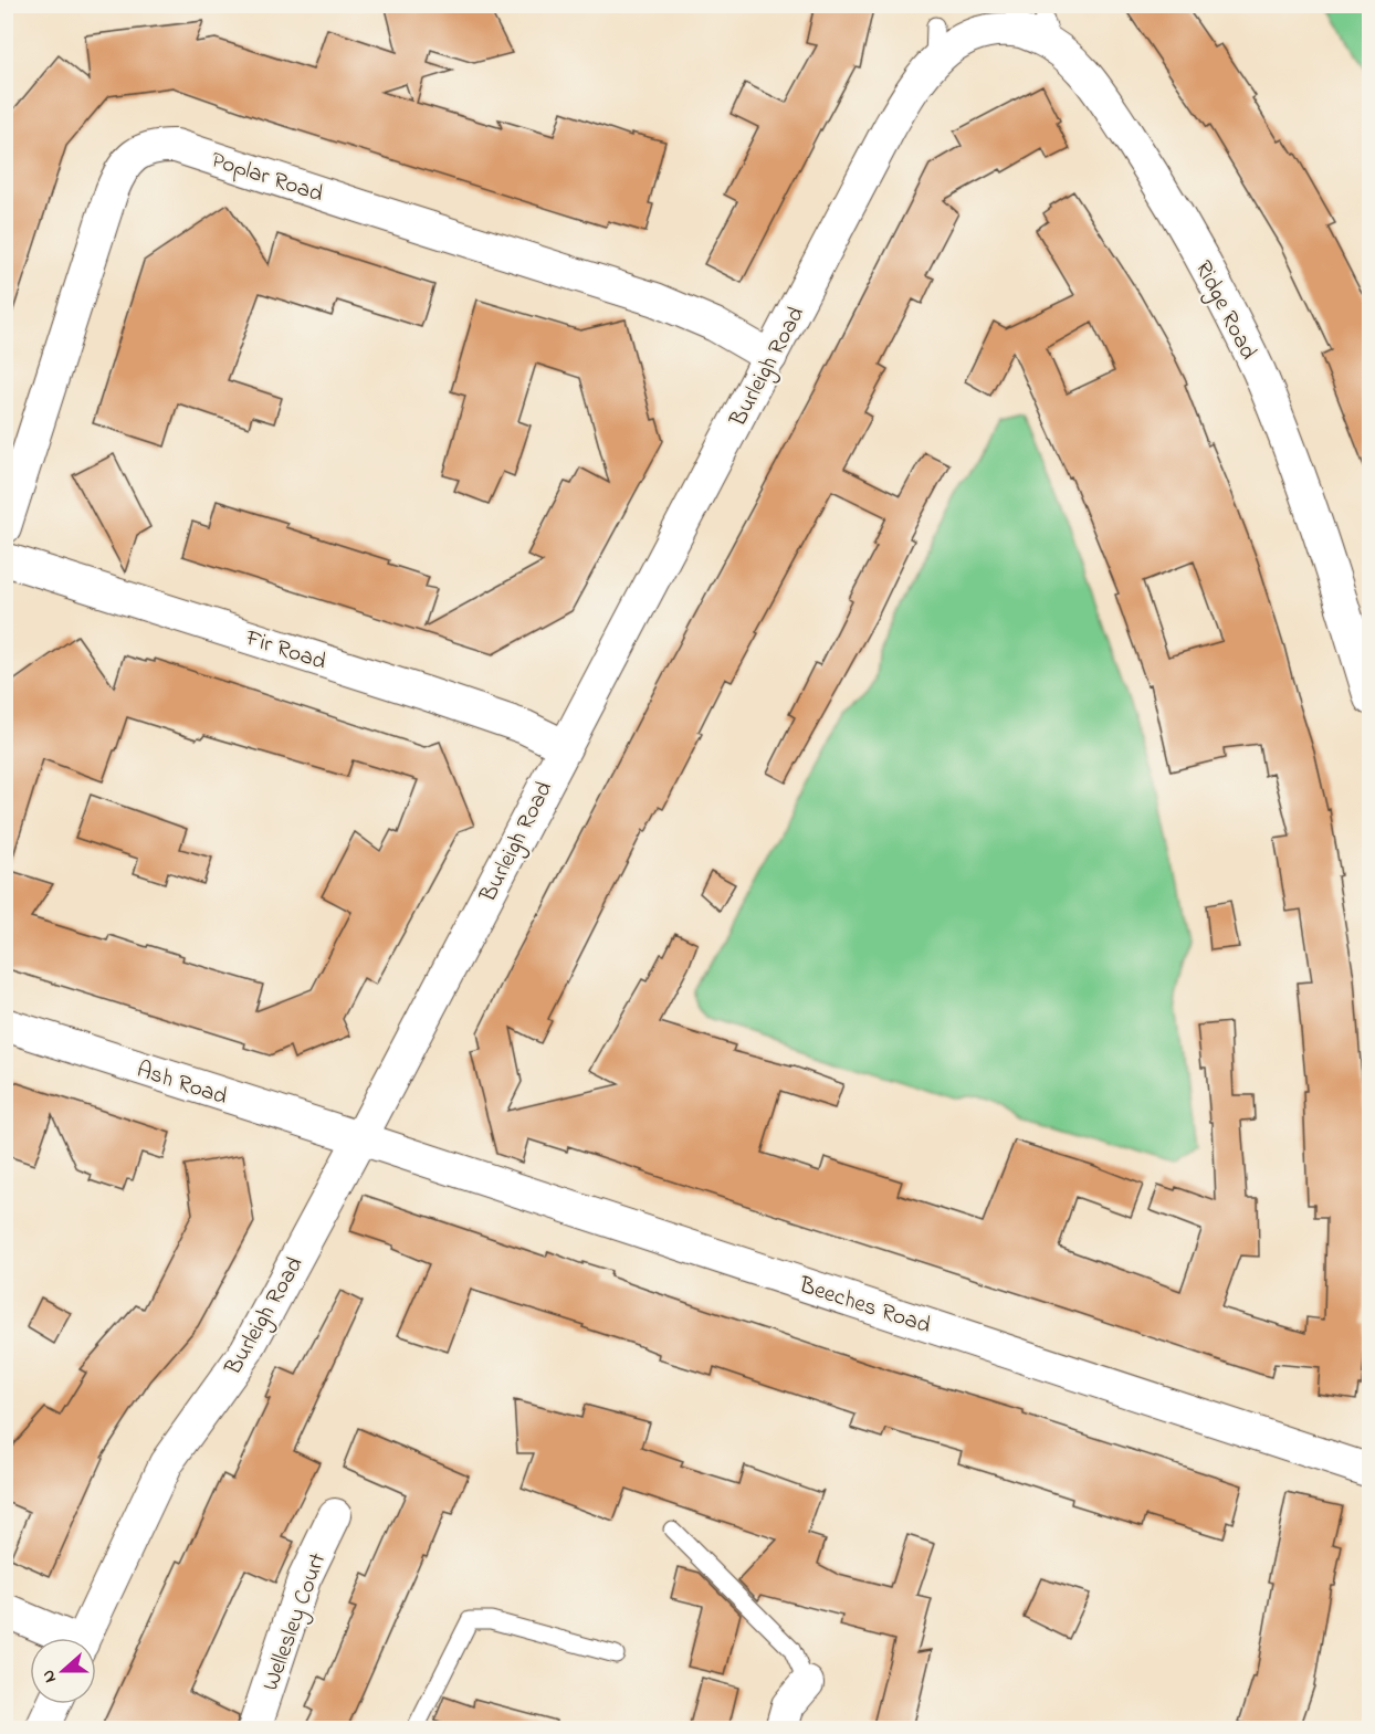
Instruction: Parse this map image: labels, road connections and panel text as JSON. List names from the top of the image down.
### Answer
{
  "streets": {
    "street": [
      "Poplar Road",
      "Ridge Road",
      "Burleigh Road",
      "Fir Road",
      "Ash Road",
      "Beeches Road",
      "Wellesley Court"
    ]
  },
  "crossings": [
    ["Poplar Road", "Burleigh Road"],
    ["Ridge Road", "Burleigh Road"],
    ["Burleigh Road", "Fir Road"],
    ["Burleigh Road", "Ash Road"],
    ["Burleigh Road", "Beeches Road"],
    ["Ash Road", "Beeches Road"]
  ],
  "north": "left"
}
